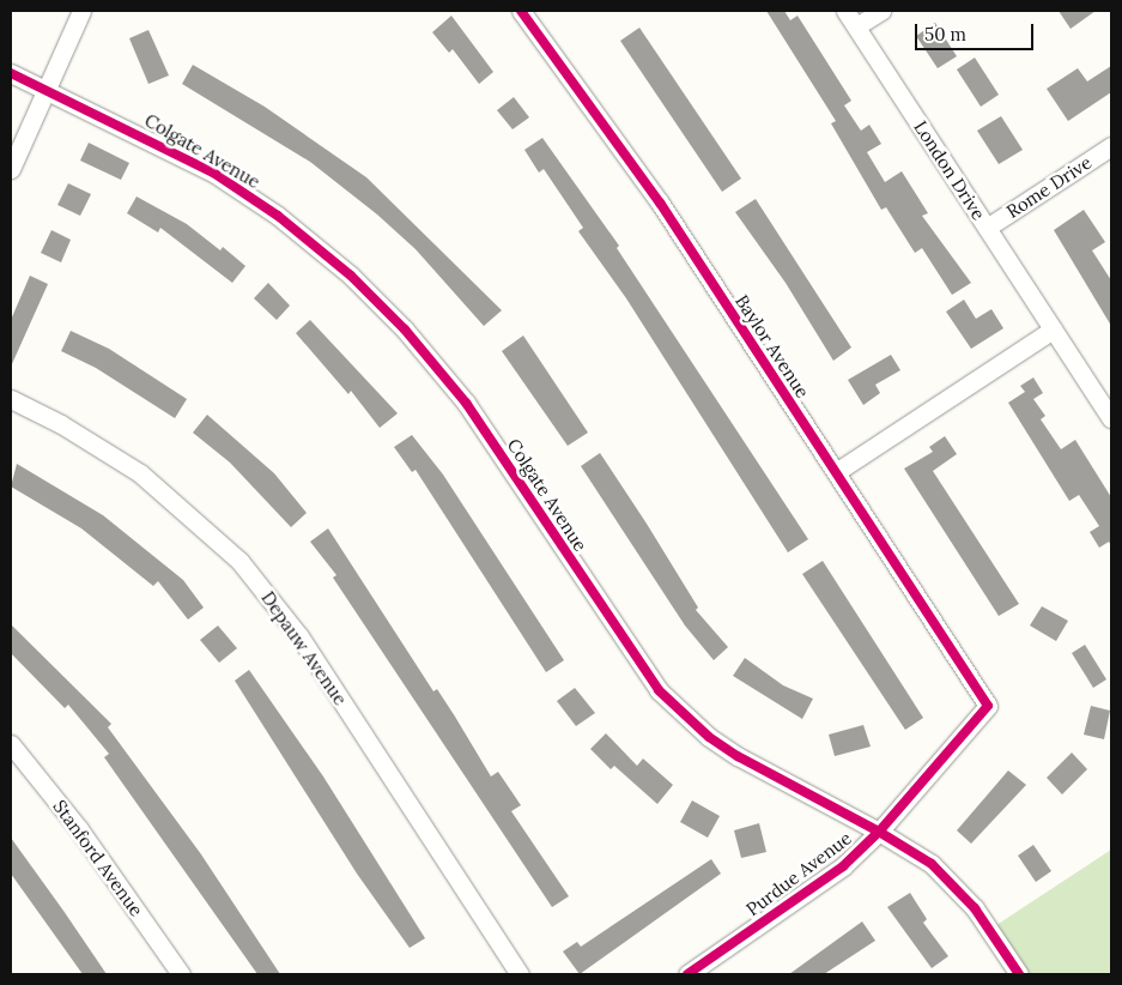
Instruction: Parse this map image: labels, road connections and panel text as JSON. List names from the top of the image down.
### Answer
{
  "streets": {
    "street": [
      "Colgate Avenue",
      "London Drive",
      "Rome Drive",
      "Baylor Avenue",
      "Depauw Avenue",
      "Stanford Avenue",
      "Purdue Avenue"
    ]
  },
  "crossings": [
    ["Colgate Avenue", "Purdue Avenue"],
    ["London Drive", "Rome Drive"],
    ["Baylor Avenue", "Purdue Avenue"]
  ],
  "scale_bar": "50 m"
}
